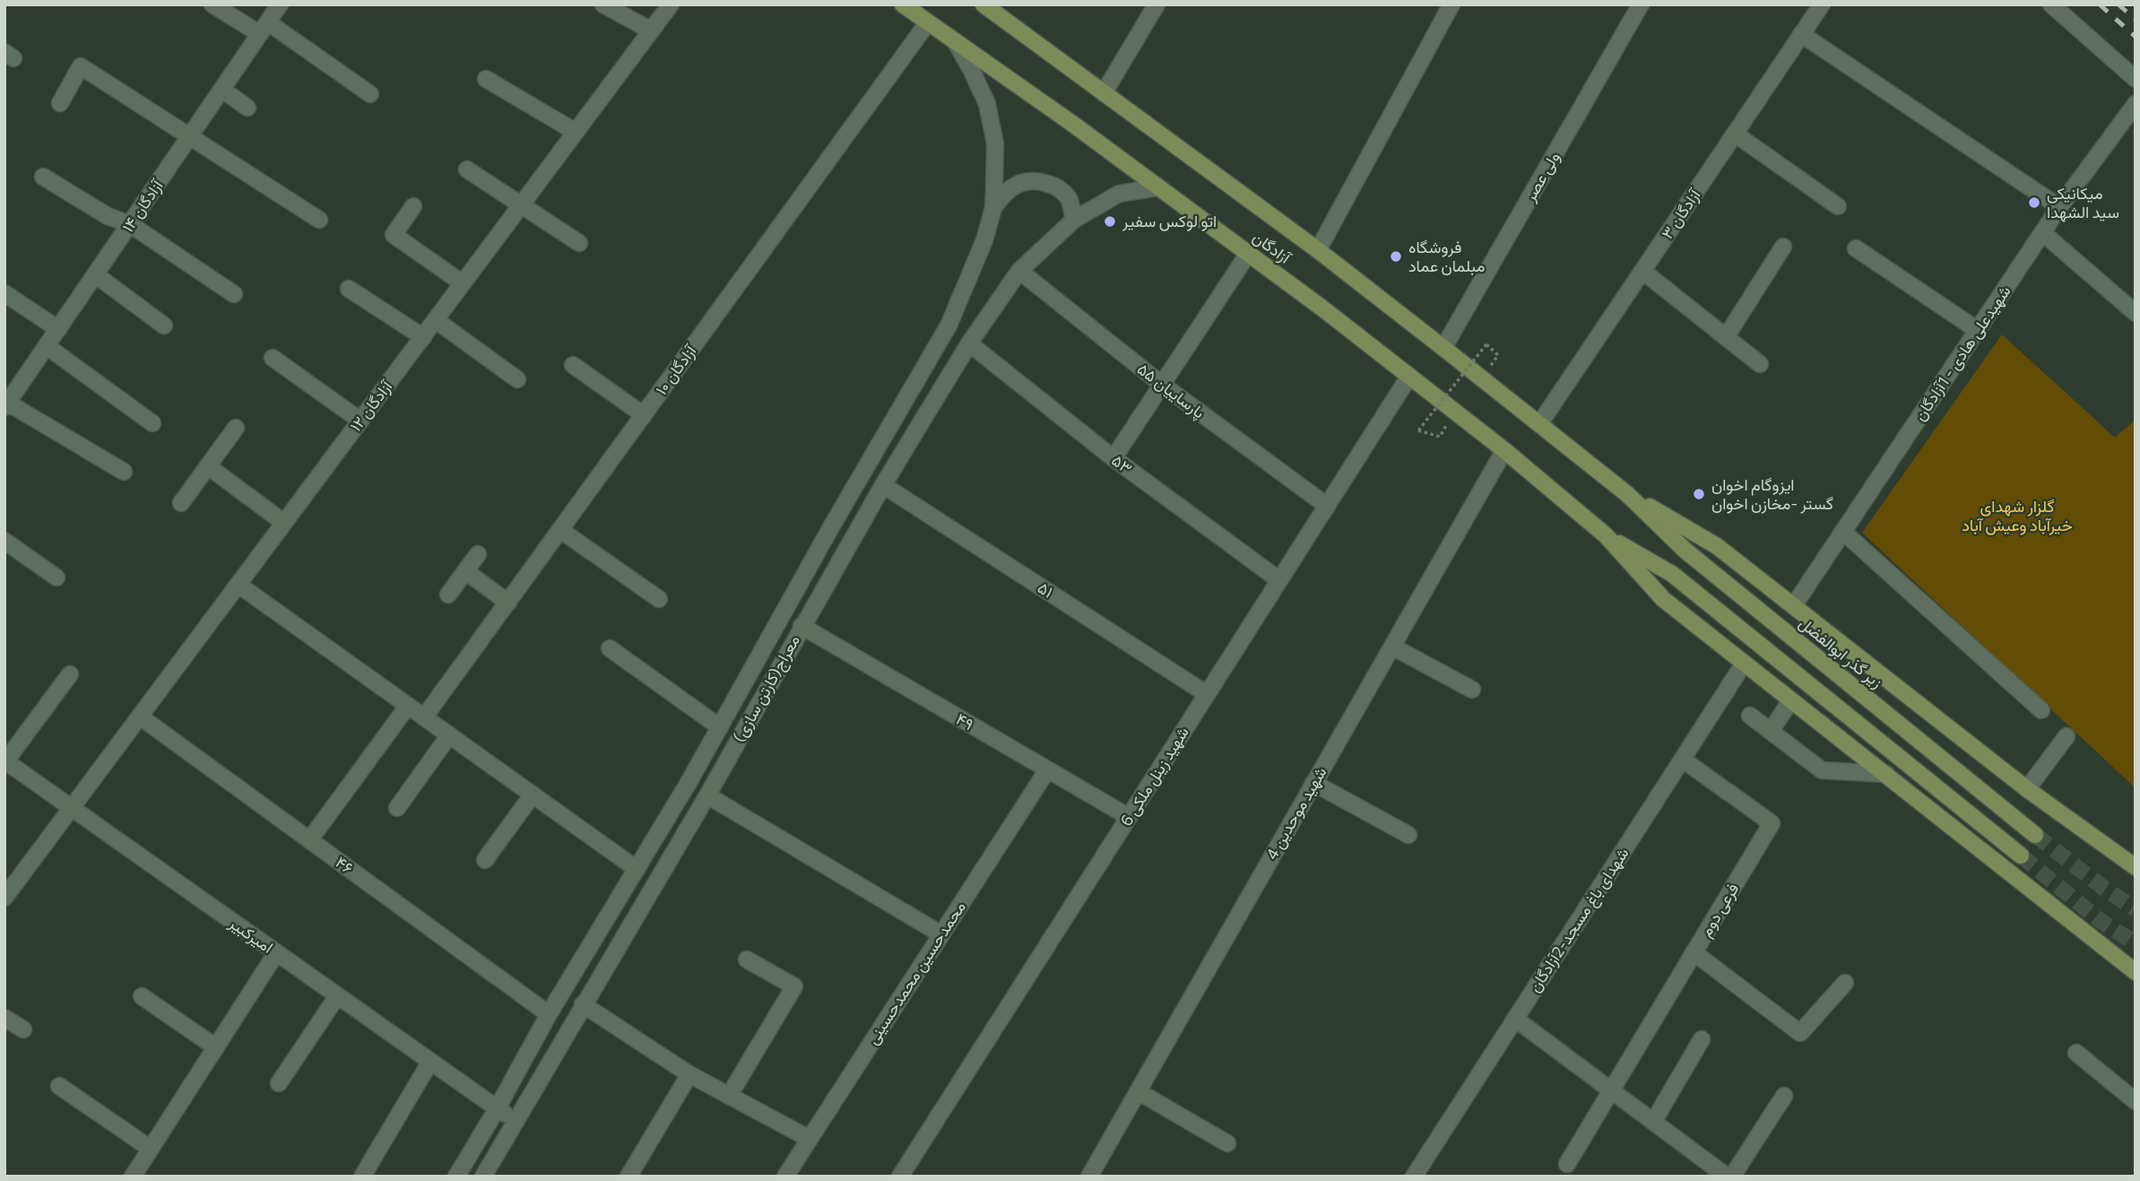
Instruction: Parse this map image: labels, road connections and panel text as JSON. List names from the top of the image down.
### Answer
{
  "streets": {
    "main road": ["آزادگان", "زیر گذر ابوالفضل"],
    "street": [
      "ولی عصر",
      "۱۴ آزادگان",
      "۳ آزادگان",
      "شهیدعلی هادی - 1آزادگان",
      "۱۰ آزادگان",
      "پارساییان ۵۵",
      "۱۲ آزادگان",
      "۵۳",
      "۵۱",
      "معراج(کارتن سازی)",
      "۴۹",
      "6 شهید زینل ملکی",
      "4 شهید موحدین",
      "۴۶",
      "فرعی دوم",
      "شهدای‌ باغ مسجد-2آزادگان",
      "امیرکبیر",
      "محمدحسین محمدحسینی"
    ]
  },
  "crossings": [
    ["ولی عصر", "آزادگان"],
    ["۳ آزادگان", "آزادگان"],
    ["آزادگان", "۱۰ آزادگان"],
    ["آزادگان", "زیر گذر ابوالفضل"],
    ["آزادگان", "معراج(کارتن سازی)"],
    ["آزادگان", "6 شهید زینل ملکی"],
    ["آزادگان", "4 شهید موحدین"],
    ["پارساییان ۵۵", "معراج(کارتن سازی)"],
    ["پارساییان ۵۵", "6 شهید زینل ملکی"],
    ["۱۲ آزادگان", "۴۶"],
    ["۱۲ آزادگان", "امیرکبیر"],
    ["۵۳", "معراج(کارتن سازی)"],
    ["۵۳", "6 شهید زینل ملکی"],
    ["۵۱", "معراج(کارتن سازی)"],
    ["۵۱", "6 شهید زینل ملکی"],
    ["معراج(کارتن سازی)", "۴۹"],
    ["معراج(کارتن سازی)", "۴۶"],
    ["معراج(کارتن سازی)", "امیرکبیر"],
    ["۴۹", "6 شهید زینل ملکی"],
    ["۴۹", "محمدحسین محمدحسینی"],
    ["فرعی دوم", "شهدای‌ باغ مسجد-2آزادگان"]
  ],
  "parks": ["گلزار شهدای خیرآباد وعیش آباد"],
  "places": [
    "میکانیکی سید الشهدا",
    "اتو لوکس سفیر",
    "فروشگاه مبلمان عماد",
    "ایزوگام اخوان گستر -مخازن اخوان"
  ]
}
